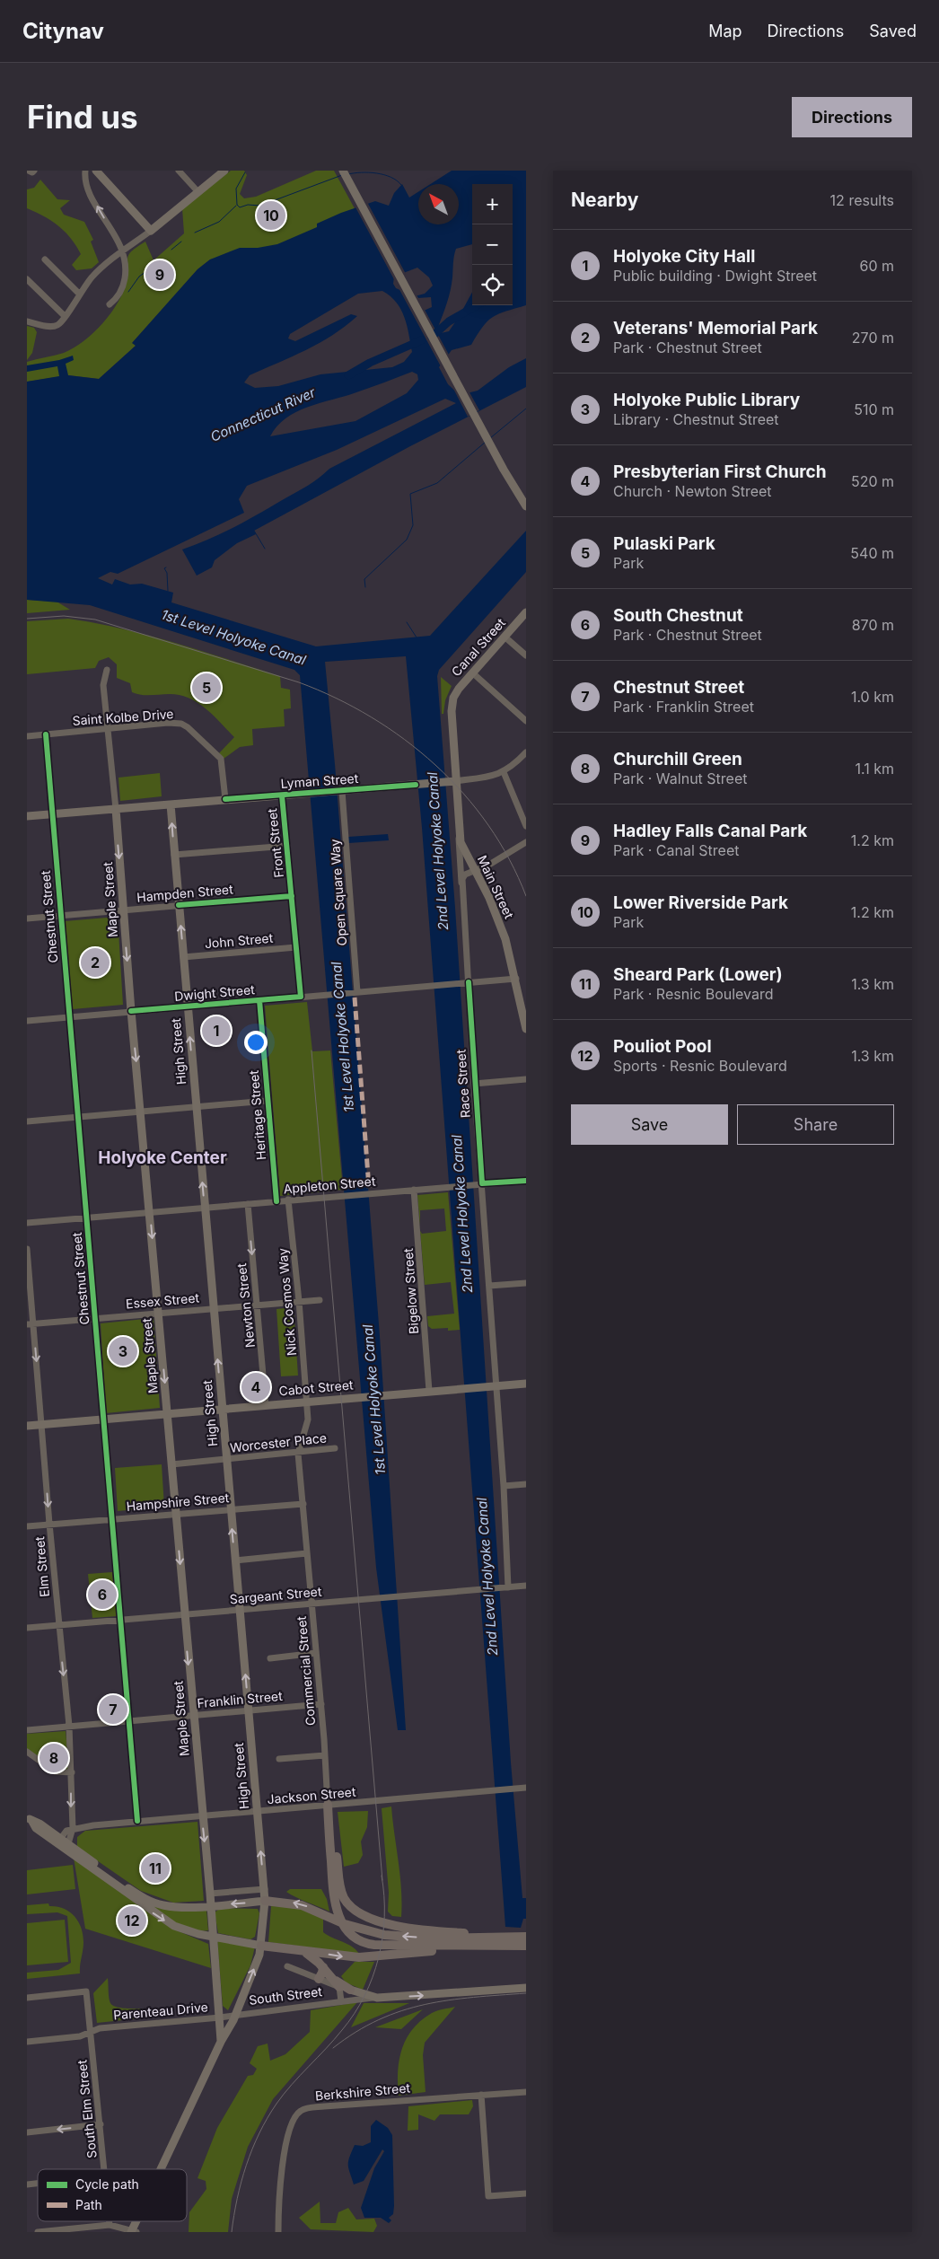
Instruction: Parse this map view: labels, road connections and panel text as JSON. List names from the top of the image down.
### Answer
{
  "streets": {
    "main road": [
      "Canal Street",
      "Lyman Street",
      "Main Street",
      "Maple Street",
      "High Street",
      "Cabot Street",
      "South Street"
    ],
    "street": [
      "Saint Kolbe Drive",
      "Front Street",
      "Open Square Way",
      "Hampden Street",
      "Chestnut Street",
      "John Street",
      "Dwight Street",
      "Race Street",
      "Heritage Street",
      "Appleton Street",
      "Bigelow Street",
      "Essex Street",
      "Nick Cosmos Way",
      "Newton Street",
      "Worcester Place",
      "Hampshire Street",
      "Elm Street",
      "Sargeant Street",
      "Commercial Street",
      "Franklin Street",
      "Jackson Street",
      "Parenteau Drive",
      "Berkshire Street",
      "South Elm Street"
    ]
  },
  "crossings": [
    ["Canal Street", "Lyman Street"],
    ["Canal Street", "Main Street"],
    ["Saint Kolbe Drive", "Lyman Street"],
    ["Saint Kolbe Drive", "Maple Street"],
    ["Saint Kolbe Drive", "Chestnut Street"],
    ["Lyman Street", "Front Street"],
    ["Lyman Street", "Main Street"],
    ["Lyman Street", "Open Square Way"],
    ["Lyman Street", "Maple Street"],
    ["Lyman Street", "Chestnut Street"],
    ["Lyman Street", "High Street"],
    ["Front Street", "Hampden Street"],
    ["Front Street", "John Street"],
    ["Front Street", "Dwight Street"],
    ["Main Street", "Dwight Street"],
    ["Main Street", "Race Street"],
    ["Open Square Way", "Dwight Street"],
    ["Hampden Street", "Maple Street"],
    ["Hampden Street", "Chestnut Street"],
    ["Hampden Street", "High Street"],
    ["Maple Street", "Dwight Street"],
    ["Maple Street", "Appleton Street"],
    ["Maple Street", "Essex Street"],
    ["Maple Street", "Cabot Street"],
    ["Maple Street", "Worcester Place"],
    ["Maple Street", "Hampshire Street"],
    ["Maple Street", "Sargeant Street"],
    ["Maple Street", "Franklin Street"],
    ["Maple Street", "Jackson Street"],
    ["Maple Street", "South Street"],
    ["Maple Street", "Parenteau Drive"],
    ["Chestnut Street", "Dwight Street"],
    ["Chestnut Street", "Appleton Street"],
    ["Chestnut Street", "Essex Street"],
    ["Chestnut Street", "Cabot Street"],
    ["Chestnut Street", "Hampshire Street"],
    ["Chestnut Street", "Sargeant Street"],
    ["Chestnut Street", "Franklin Street"],
    ["Chestnut Street", "Jackson Street"],
    ["John Street", "High Street"],
    ["Dwight Street", "High Street"],
    ["Dwight Street", "Race Street"],
    ["Dwight Street", "Heritage Street"],
    ["High Street", "Appleton Street"],
    ["High Street", "Essex Street"],
    ["High Street", "Cabot Street"],
    ["High Street", "Worcester Place"],
    ["High Street", "Hampshire Street"],
    ["High Street", "Sargeant Street"],
    ["High Street", "Franklin Street"],
    ["High Street", "Jackson Street"],
    ["High Street", "South Street"],
    ["High Street", "Parenteau Drive"],
    ["Race Street", "Appleton Street"],
    ["Race Street", "Cabot Street"],
    ["Race Street", "Sargeant Street"],
    ["Heritage Street", "Appleton Street"],
    ["Appleton Street", "Bigelow Street"],
    ["Appleton Street", "Nick Cosmos Way"],
    ["Appleton Street", "Newton Street"],
    ["Bigelow Street", "Cabot Street"],
    ["Essex Street", "Nick Cosmos Way"],
    ["Essex Street", "Newton Street"],
    ["Essex Street", "Elm Street"],
    ["Nick Cosmos Way", "Cabot Street"],
    ["Nick Cosmos Way", "Commercial Street"],
    ["Newton Street", "Cabot Street"],
    ["Cabot Street", "Elm Street"],
    ["Cabot Street", "Commercial Street"],
    ["Worcester Place", "Commercial Street"],
    ["Hampshire Street", "Elm Street"],
    ["Hampshire Street", "Commercial Street"],
    ["Elm Street", "Sargeant Street"],
    ["Elm Street", "Franklin Street"],
    ["Elm Street", "Jackson Street"],
    ["Sargeant Street", "Commercial Street"],
    ["Commercial Street", "Franklin Street"],
    ["Commercial Street", "Jackson Street"],
    ["South Street", "Parenteau Drive"],
    ["Parenteau Drive", "South Elm Street"]
  ],
  "one_way": [
    "Maple Street",
    "High Street",
    "Newton Street",
    "Elm Street"
  ],
  "districts": ["Holyoke Center"],
  "water": ["Connecticut River", "1st Level Holyoke Canal", "2nd Level Holyoke Canal"],
  "legend": ["Cycle path", "Path"],
  "north": "top left",
  "page": {
    "header": "Citynav",
    "nav": ["Map", "Directions", "Saved"],
    "buttons": [
      "Directions",
      ["Save", "Share"]
    ],
    "title": "Find us",
    "heading": ["Nearby", "12 results"],
    "map_buttons": ["+", "−"],
    "pins": [
      "10",
      "9",
      "5",
      "2",
      "1",
      "3",
      "4",
      "6",
      "7",
      "8",
      "11",
      "12"
    ],
    "list": [
      {
        "mark": "1",
        "name": "Holyoke City Hall",
        "note": "Public building · Dwight Street",
        "value": "60 m"
      },
      {
        "mark": "2",
        "name": "Veterans' Memorial Park",
        "note": "Park · Chestnut Street",
        "value": "270 m"
      },
      {
        "mark": "3",
        "name": "Holyoke Public Library",
        "note": "Library · Chestnut Street",
        "value": "510 m"
      },
      {
        "mark": "4",
        "name": "Presbyterian First Church",
        "note": "Church · Newton Street",
        "value": "520 m"
      },
      {
        "mark": "5",
        "name": "Pulaski Park",
        "note": "Park",
        "value": "540 m"
      },
      {
        "mark": "6",
        "name": "South Chestnut",
        "note": "Park · Chestnut Street",
        "value": "870 m"
      },
      {
        "mark": "7",
        "name": "Chestnut Street",
        "note": "Park · Franklin Street",
        "value": "1.0 km"
      },
      {
        "mark": "8",
        "name": "Churchill Green",
        "note": "Park · Walnut Street",
        "value": "1.1 km"
      },
      {
        "mark": "9",
        "name": "Hadley Falls Canal Park",
        "note": "Park · Canal Street",
        "value": "1.2 km"
      },
      {
        "mark": "10",
        "name": "Lower Riverside Park",
        "note": "Park",
        "value": "1.2 km"
      },
      {
        "mark": "11",
        "name": "Sheard Park (Lower)",
        "note": "Park · Resnic Boulevard",
        "value": "1.3 km"
      },
      {
        "mark": "12",
        "name": "Pouliot Pool",
        "note": "Sports · Resnic Boulevard",
        "value": "1.3 km"
      }
    ]
  }
}
